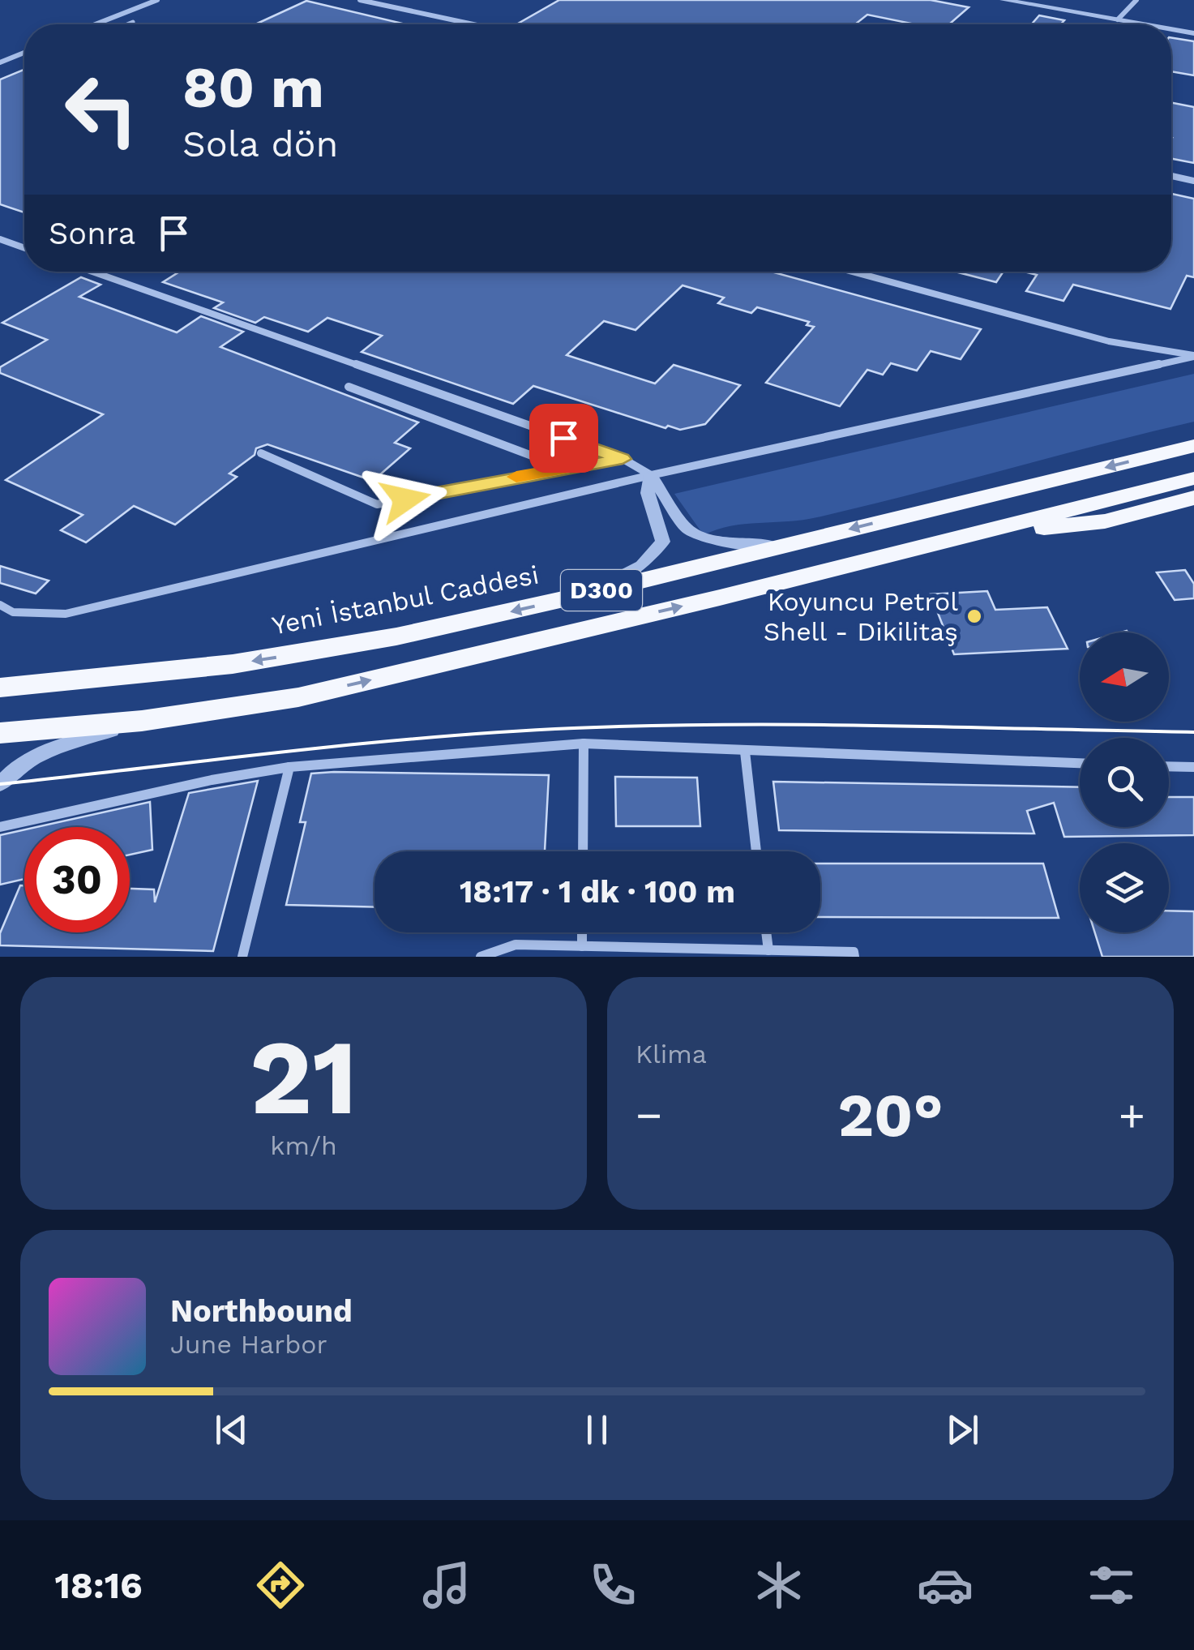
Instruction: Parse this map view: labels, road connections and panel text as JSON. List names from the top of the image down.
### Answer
{
  "streets": {
    "highway": ["D300", "Yeni İstanbul Caddesi"]
  },
  "places": ["Koyuncu Petrol Shell - Dikilitaş"],
  "north": "left",
  "page": {
    "turn": ["80 m", "Sola dön"],
    "then": "Sonra",
    "limit": "30",
    "trip": "18:17 · 1 dk · 100 m",
    "tile": [
      ["21", "km/h"],
      "Klima"
    ],
    "heat": ["−", "20°", "+"],
    "song": ["Northbound", "June Harbor"],
    "tabs": "18:16"
  }
}
